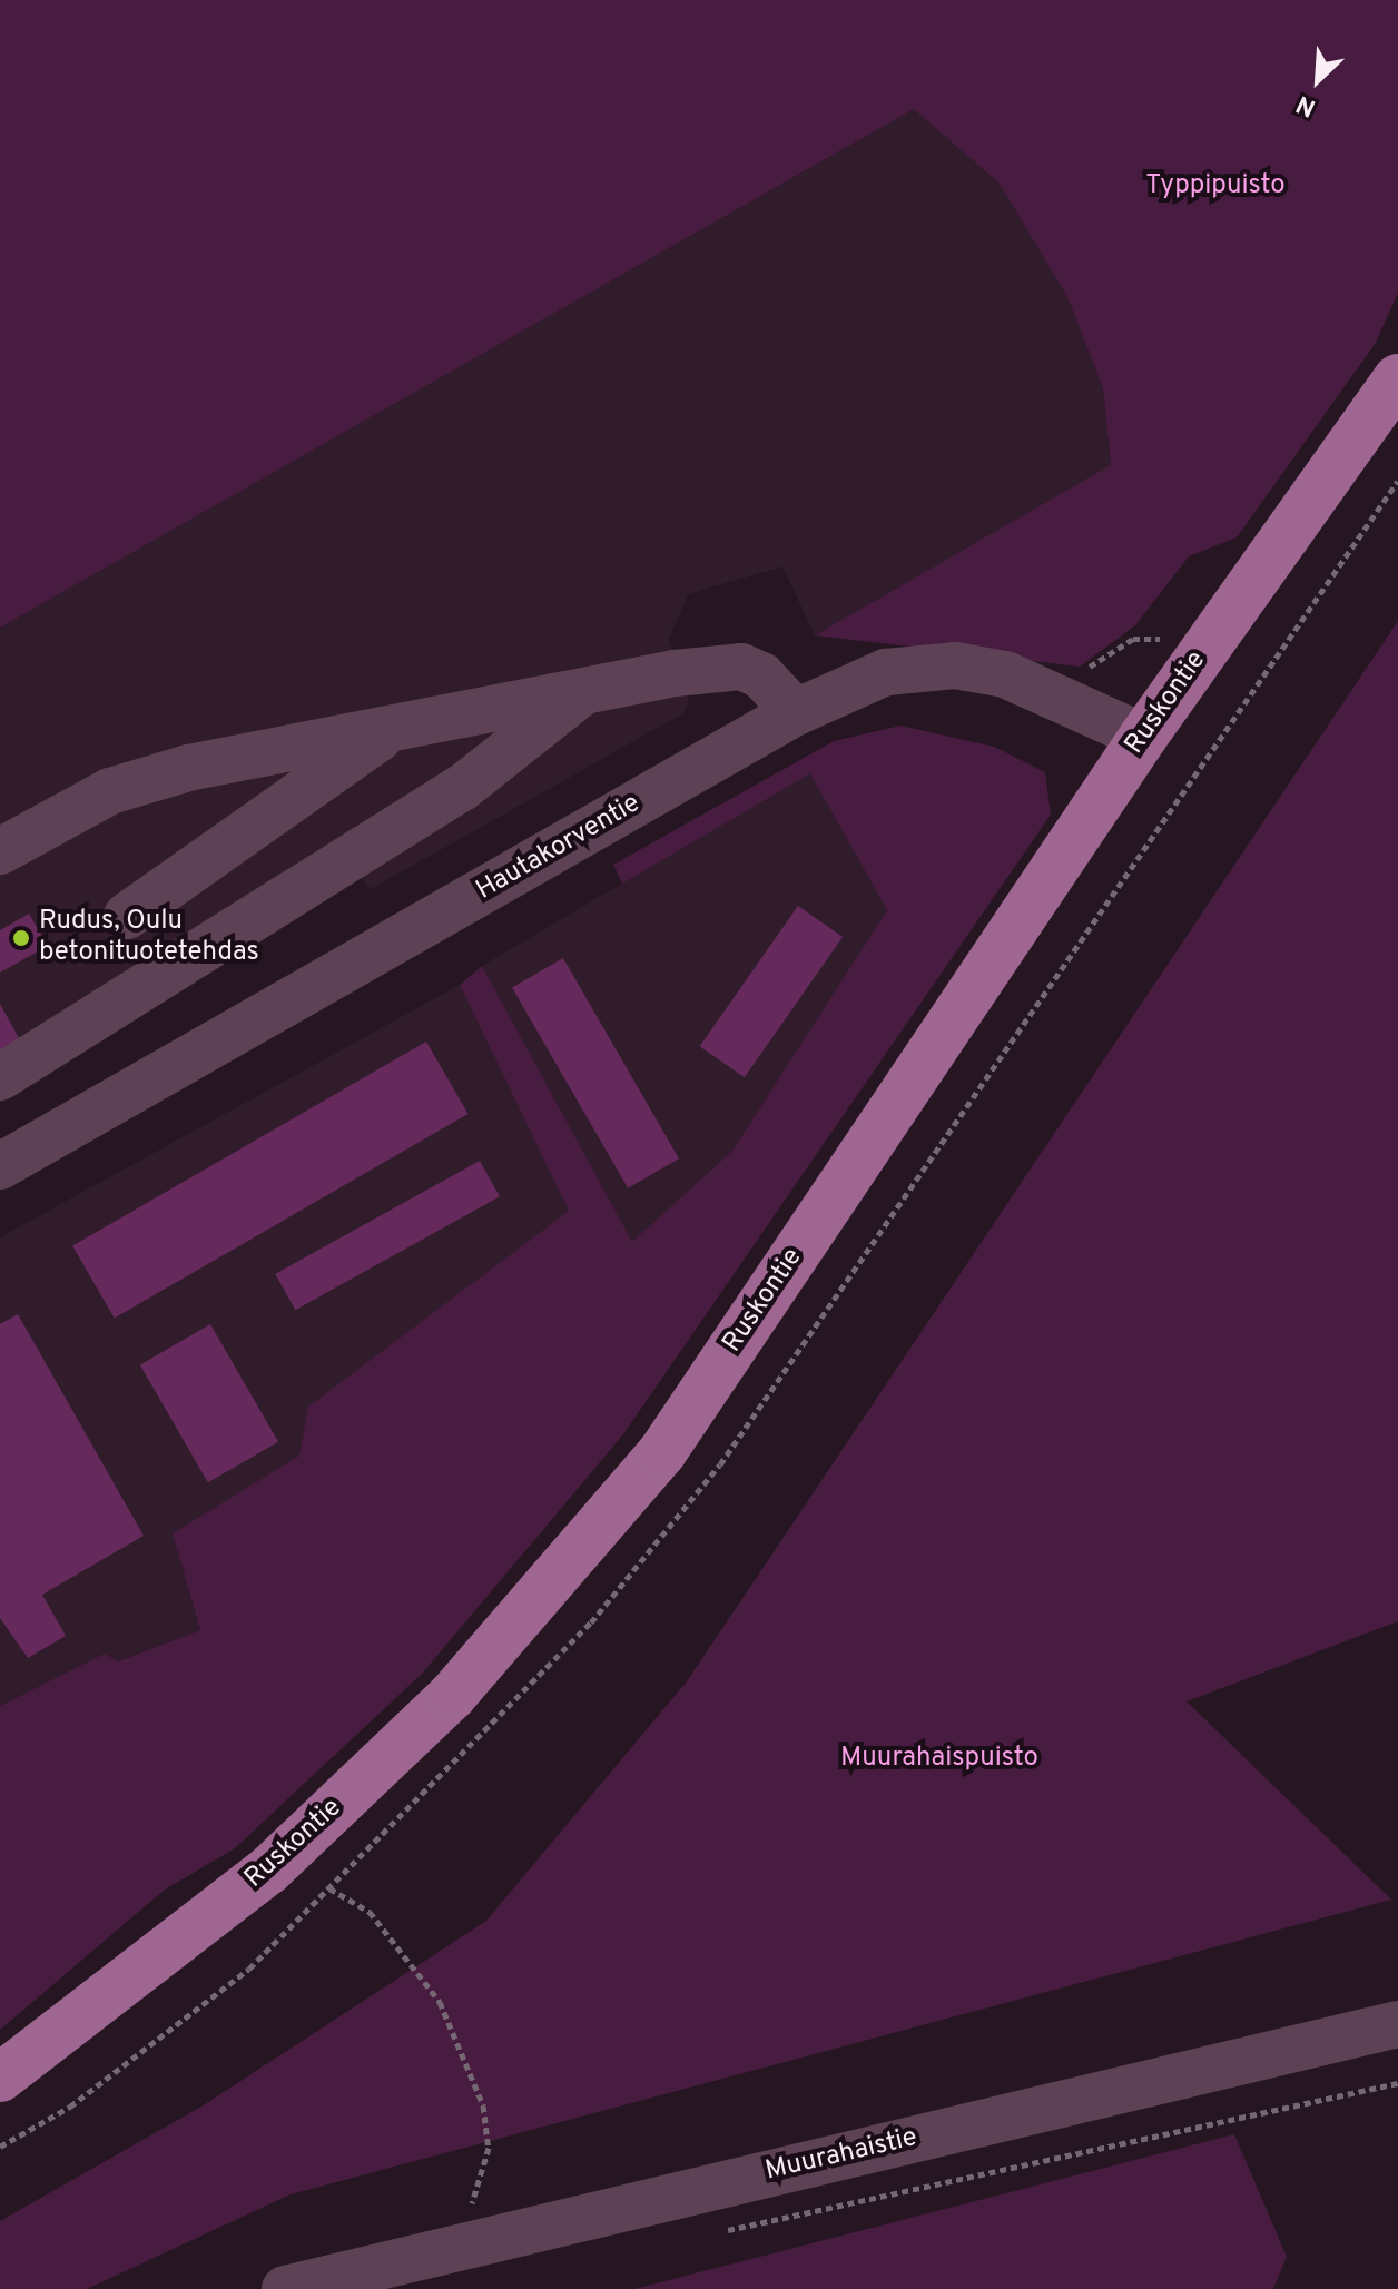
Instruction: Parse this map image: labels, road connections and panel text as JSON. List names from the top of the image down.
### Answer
{
  "streets": {
    "main road": ["Ruskontie"],
    "street": ["Hautakorventie", "Muurahaistie"]
  },
  "crossings": [
    ["Ruskontie", "Hautakorventie"]
  ],
  "parks": ["Typpipuisto", "Muurahaispuisto"],
  "places": ["Rudus, Oulu betonituotetehdas"],
  "north": "bottom left"
}
